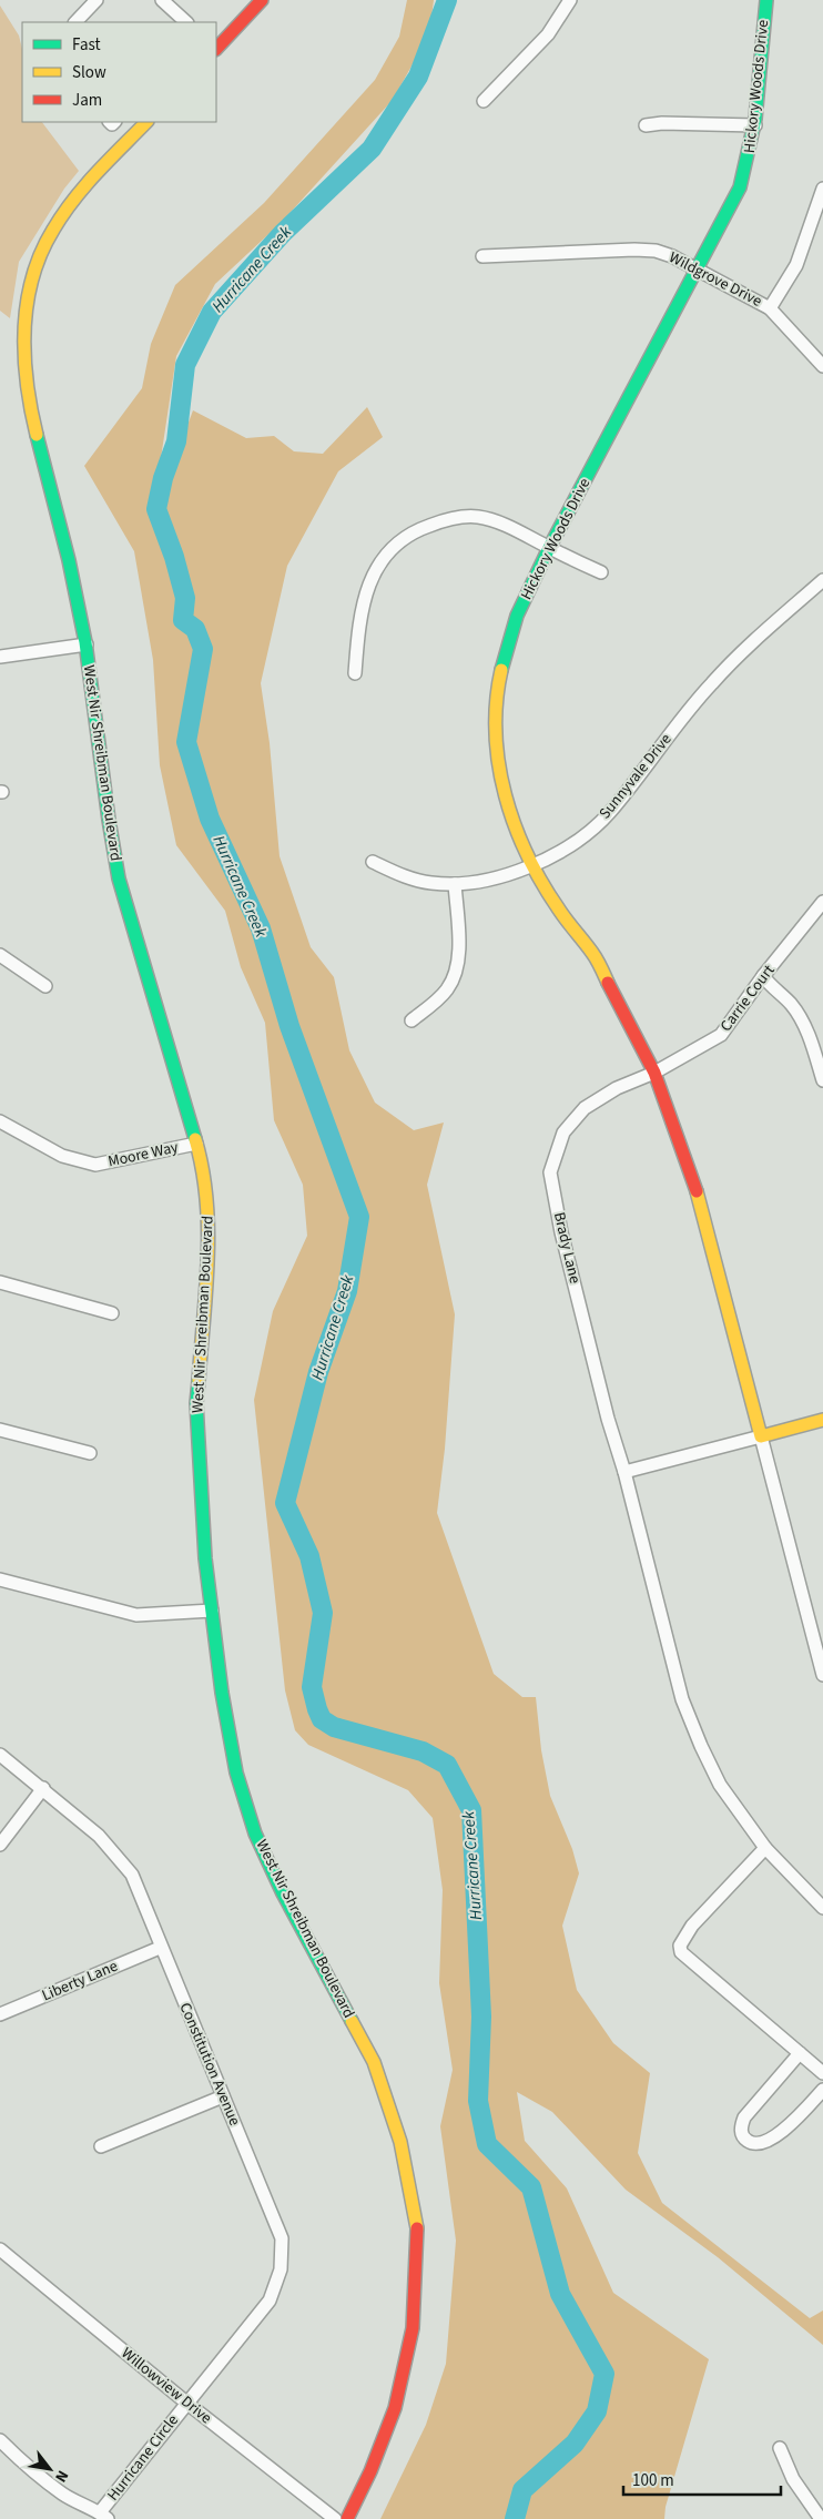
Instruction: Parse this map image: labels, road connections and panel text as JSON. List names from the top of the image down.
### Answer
{
  "streets": {
    "main road": ["Hickory Woods Drive", "West Nir Shreibman Boulevard"],
    "street": [
      "Wildgrove Drive",
      "Sunnyvale Drive",
      "Carrie Court",
      "Moore Way",
      "Brady Lane",
      "Liberty Lane",
      "Constitution Avenue",
      "Willowview Drive",
      "Hurricane Circle"
    ]
  },
  "crossings": [
    ["Hickory Woods Drive", "Wildgrove Drive"],
    ["Hickory Woods Drive", "Sunnyvale Drive"],
    ["Hickory Woods Drive", "Carrie Court"],
    ["Hickory Woods Drive", "Brady Lane"],
    ["West Nir Shreibman Boulevard", "Moore Way"],
    ["Carrie Court", "Brady Lane"],
    ["Liberty Lane", "Constitution Avenue"],
    ["Constitution Avenue", "Willowview Drive"],
    ["Constitution Avenue", "Hurricane Circle"],
    ["Willowview Drive", "Hurricane Circle"]
  ],
  "water": ["Hurricane Creek"],
  "legend": ["Fast", "Slow", "Jam"],
  "scale_bar": "100 m",
  "north": "bottom right"
}
